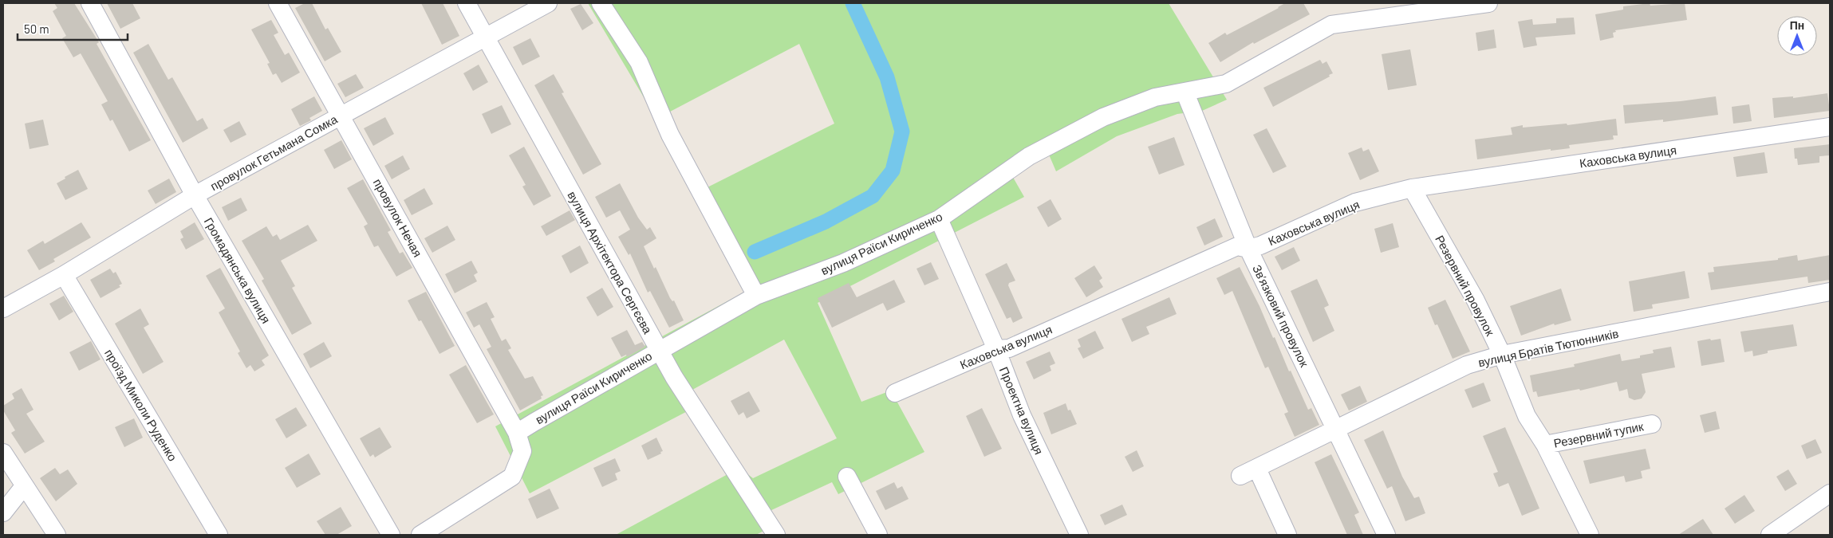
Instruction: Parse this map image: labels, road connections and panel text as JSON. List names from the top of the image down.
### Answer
{
  "streets": {
    "street": [
      "провулок Гетьмана Сомка",
      "Каховська вулиця",
      "провулок Нечая",
      "вулиця Раїси Кириченко",
      "вулиця Архітектора Сергєєва",
      "Громадянська вулиця",
      "Резервний провулок",
      "Звʼязковий провулок",
      "вулиця Братів Тютюнників",
      "проїзд Миколи Руденко",
      "Проектна вулиця",
      "Резервний тупик"
    ]
  },
  "crossings": [
    ["провулок Гетьмана Сомка", "провулок Нечая"],
    ["провулок Гетьмана Сомка", "вулиця Архітектора Сергєєва"],
    ["провулок Гетьмана Сомка", "Громадянська вулиця"],
    ["провулок Гетьмана Сомка", "проїзд Миколи Руденко"],
    ["Каховська вулиця", "Резервний провулок"],
    ["Каховська вулиця", "Звʼязковий провулок"],
    ["Каховська вулиця", "Проектна вулиця"],
    ["провулок Нечая", "вулиця Раїси Кириченко"],
    ["вулиця Раїси Кириченко", "вулиця Архітектора Сергєєва"],
    ["вулиця Раїси Кириченко", "Звʼязковий провулок"],
    ["вулиця Раїси Кириченко", "Проектна вулиця"],
    ["Резервний провулок", "вулиця Братів Тютюнників"],
    ["Резервний провулок", "Резервний тупик"],
    ["Звʼязковий провулок", "вулиця Братів Тютюнників"]
  ],
  "scale_bar": "50 m",
  "north": "top"
}
